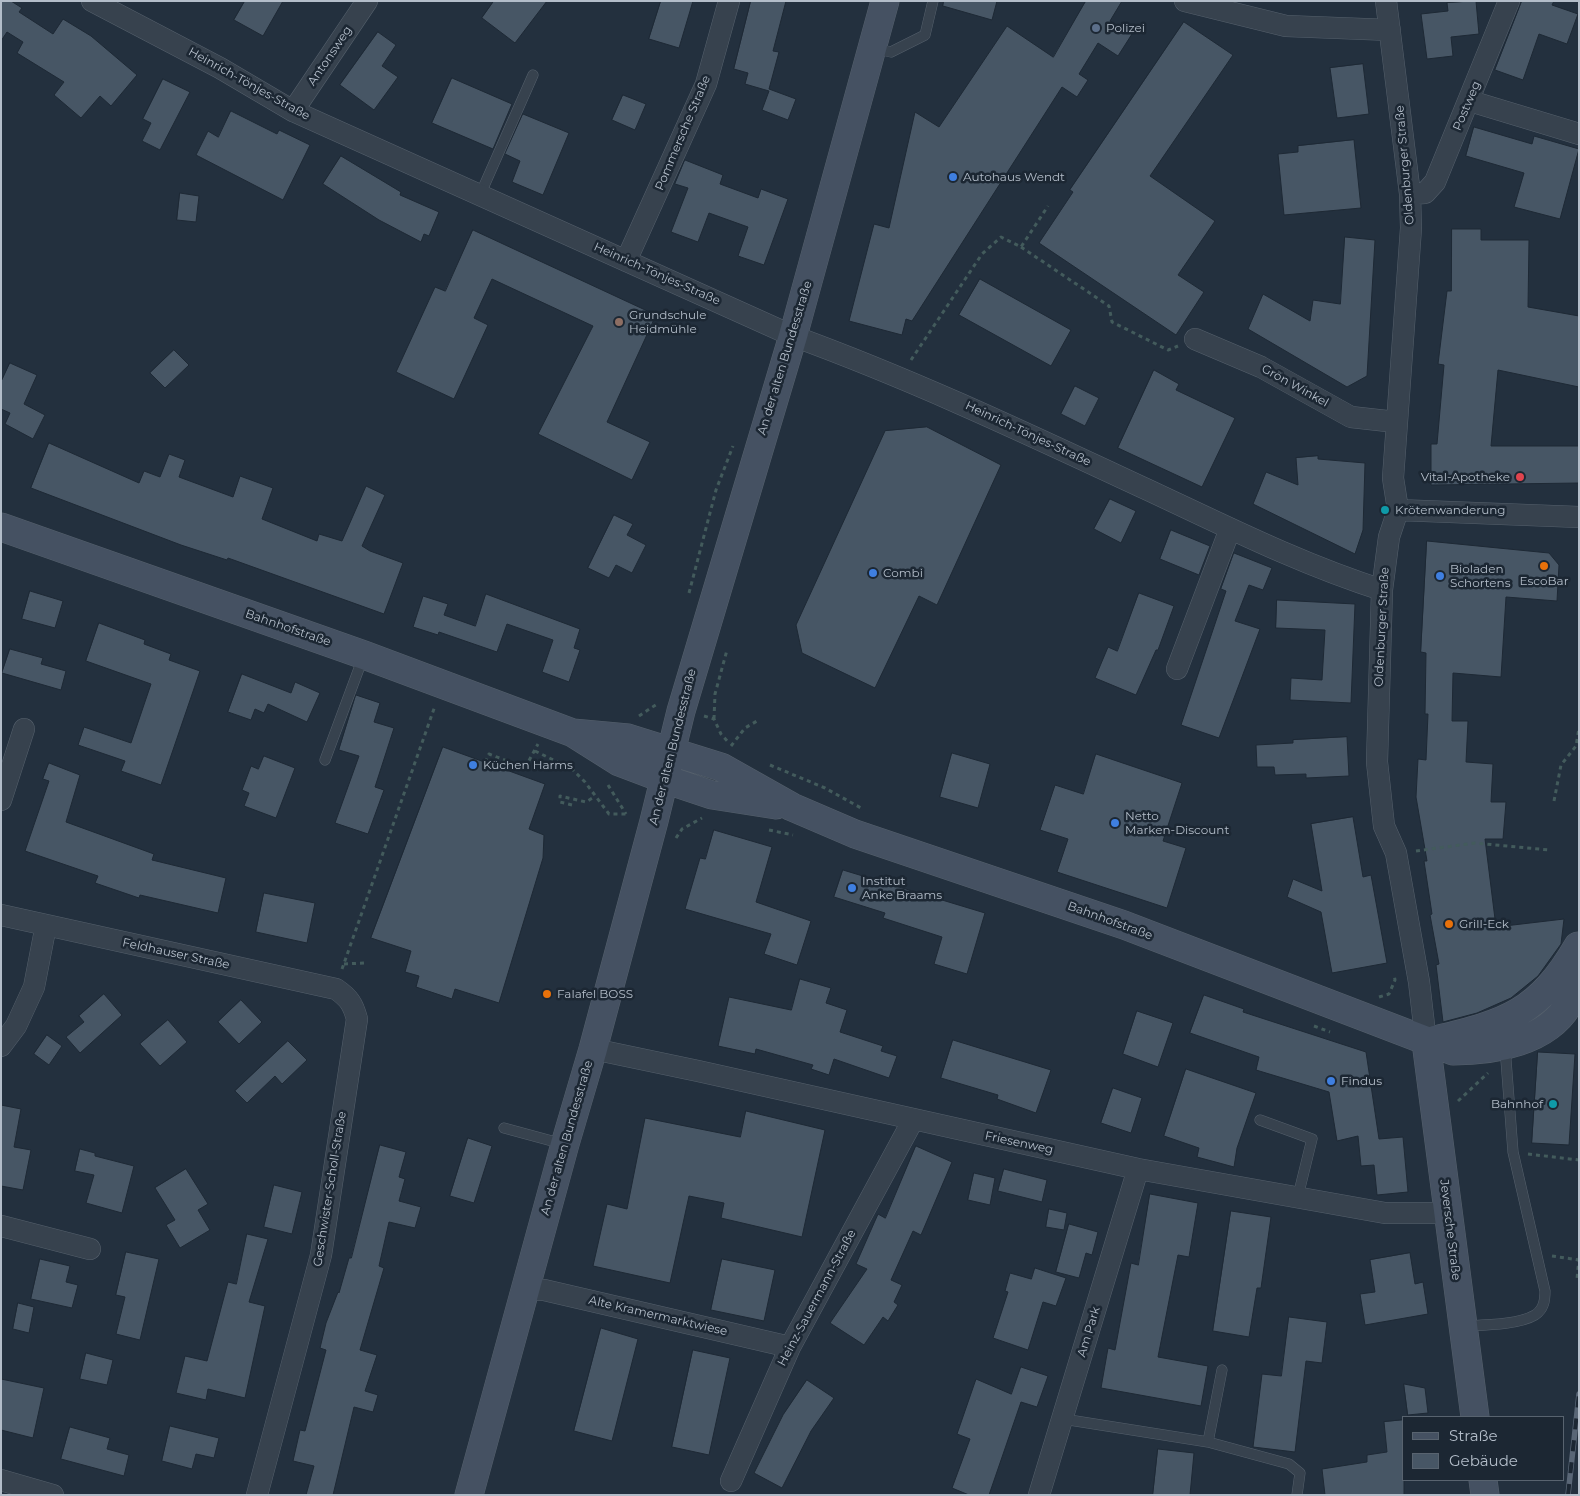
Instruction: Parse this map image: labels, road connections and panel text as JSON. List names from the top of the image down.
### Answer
{
  "streets": {
    "street": [
      "Antonsweg",
      "Heinrich-Tönjes-Straße",
      "Postweg",
      "Pommersche Straße",
      "Oldenburger Straße",
      "An der alten Bundesstraße",
      "Grön Winkel",
      "Bahnhofstraße",
      "Feldhauser Straße",
      "Friesenweg",
      "Geschwister-Scholl-Straße",
      "Jeversche Straße",
      "Heinz-Sauermann-Straße",
      "Alte Kramermarktwiese",
      "Am Park"
    ]
  },
  "crossings": [
    ["Antonsweg", "Heinrich-Tönjes-Straße"],
    ["Heinrich-Tönjes-Straße", "Pommersche Straße"],
    ["Heinrich-Tönjes-Straße", "Oldenburger Straße"],
    ["Heinrich-Tönjes-Straße", "An der alten Bundesstraße"],
    ["Postweg", "Oldenburger Straße"],
    ["Oldenburger Straße", "Grön Winkel"],
    ["Oldenburger Straße", "Bahnhofstraße"],
    ["Oldenburger Straße", "Jeversche Straße"],
    ["An der alten Bundesstraße", "Bahnhofstraße"],
    ["An der alten Bundesstraße", "Friesenweg"],
    ["An der alten Bundesstraße", "Alte Kramermarktwiese"],
    ["Bahnhofstraße", "Jeversche Straße"],
    ["Feldhauser Straße", "Geschwister-Scholl-Straße"],
    ["Friesenweg", "Jeversche Straße"],
    ["Friesenweg", "Heinz-Sauermann-Straße"],
    ["Friesenweg", "Am Park"],
    ["Heinz-Sauermann-Straße", "Alte Kramermarktwiese"]
  ],
  "places": [
    "Polizei",
    "Autohaus Wendt",
    "Grundschule Heidmühle",
    "Vital-Apotheke",
    "Krötenwanderung",
    "EscoBar",
    "Combi",
    "Bioladen Schortens",
    "Küchen Harms",
    "Netto Marken-Discount",
    "Institut Anke Braams",
    "Grill-Eck",
    "Falafel BOSS",
    "Findus",
    "Bahnhof"
  ],
  "legend": ["Straße", "Gebäude"]
}
